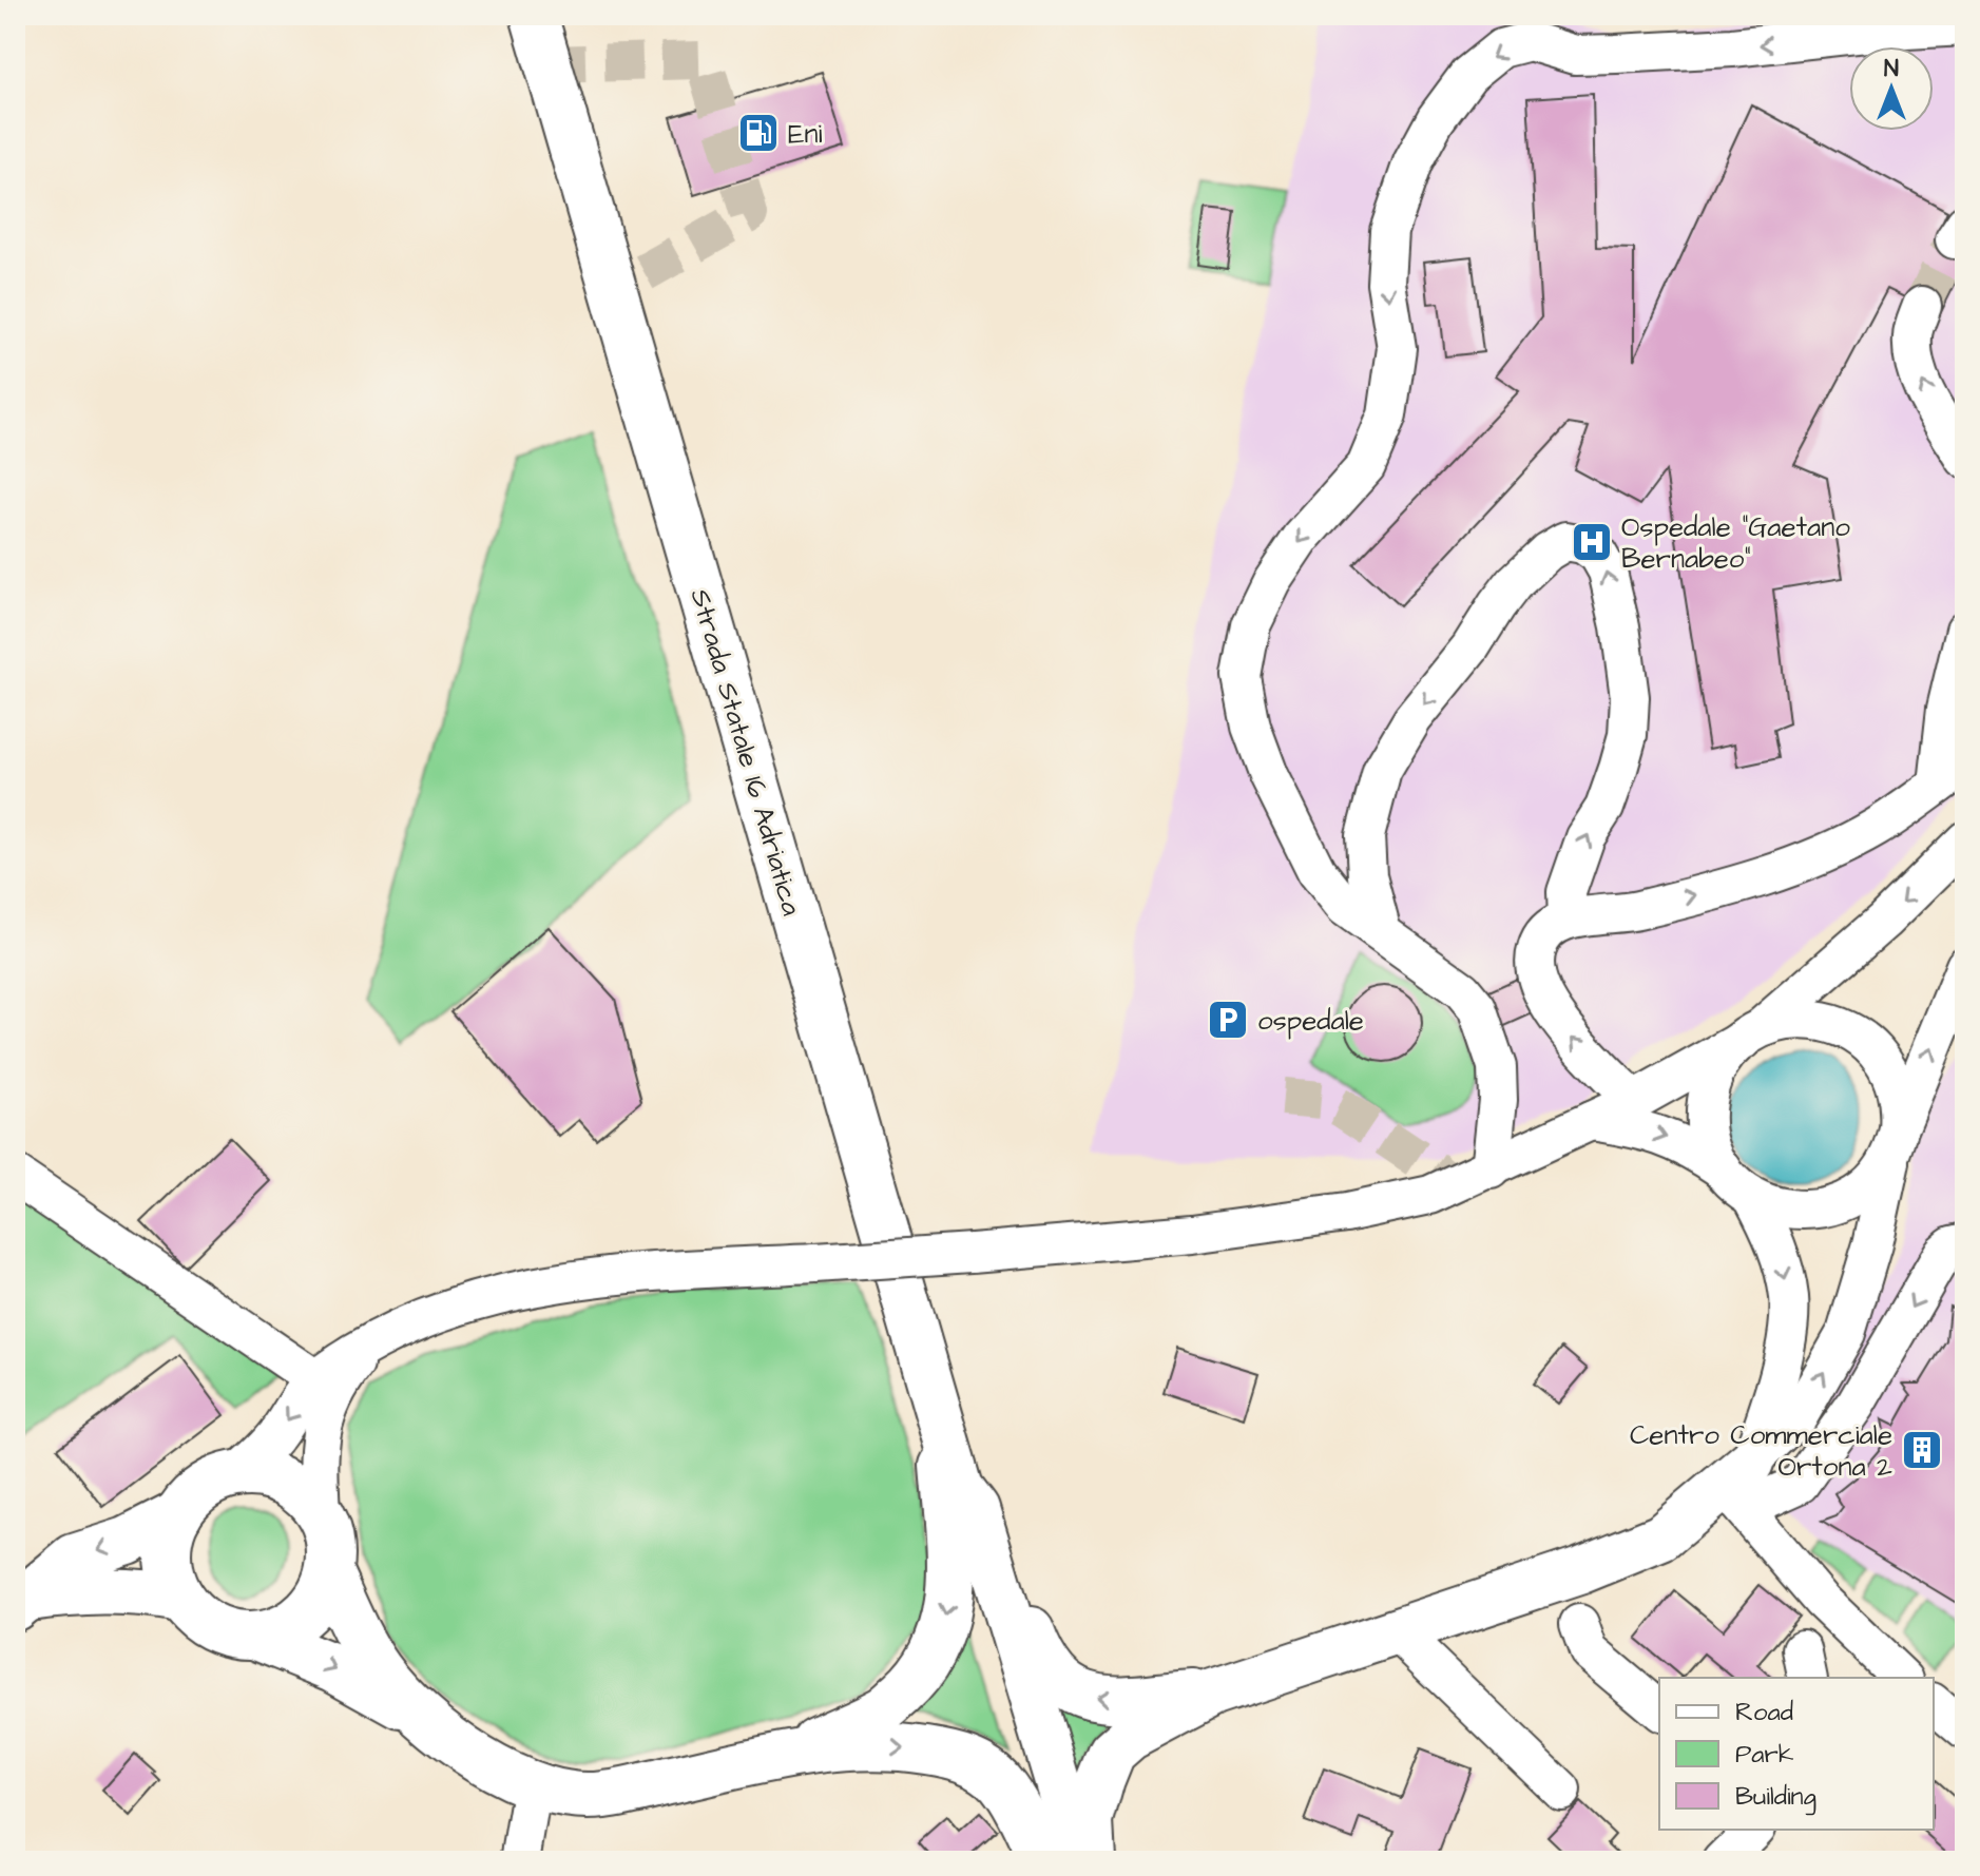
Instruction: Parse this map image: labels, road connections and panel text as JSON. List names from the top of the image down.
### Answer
{
  "streets": {
    "main road": ["Strada Statale 16 Adriatica"]
  },
  "places": {
    "fuel station": ["Eni"],
    "hospital": ["Ospedale \"Gaetano Bernabeo\""],
    "parking": ["ospedale"],
    "building": ["Centro Commerciale Ortona 2"]
  },
  "legend": ["Road", "Park", "Building"],
  "north": "top"
}
